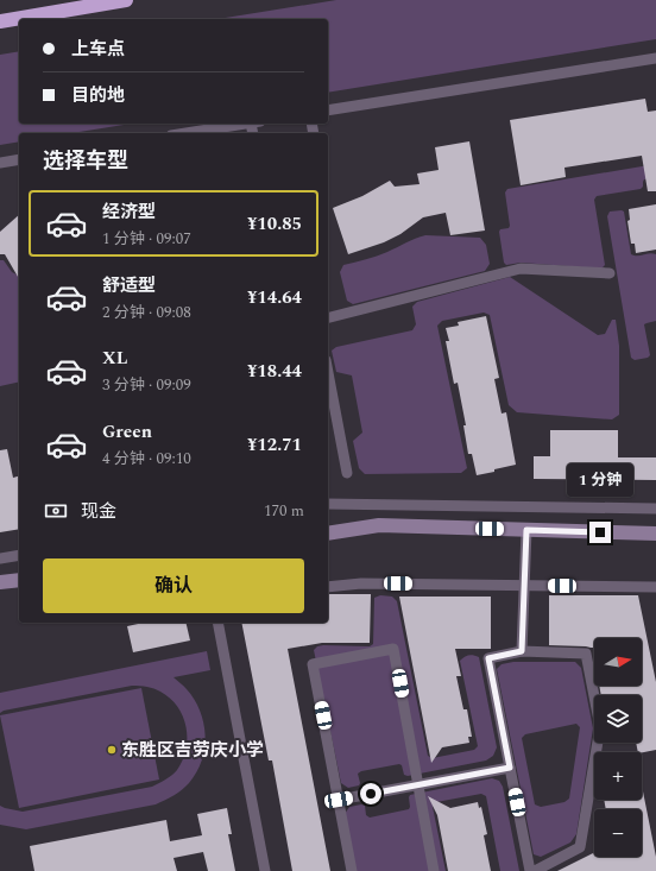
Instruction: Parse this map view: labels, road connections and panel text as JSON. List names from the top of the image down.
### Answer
{
  "places": ["东胜区吉劳庆小学"],
  "north": "right",
  "page": {
    "banner": ["上车点", "目的地"],
    "heading": "选择车型",
    "list": [
      {
        "name": "经济型",
        "note": "1 分钟 · 09:07",
        "value": "¥10.85"
      },
      {
        "name": "舒适型",
        "note": "2 分钟 · 09:08",
        "value": "¥14.64"
      },
      {
        "name": "XL",
        "note": "3 分钟 · 09:09",
        "value": "¥18.44"
      },
      {
        "name": "Green",
        "note": "4 分钟 · 09:10",
        "value": "¥12.71"
      }
    ],
    "bubble": "1 分钟",
    "pay": ["现金", "170 m"],
    "buttons": "确认",
    "map_buttons": ["+", "−"]
  }
}
